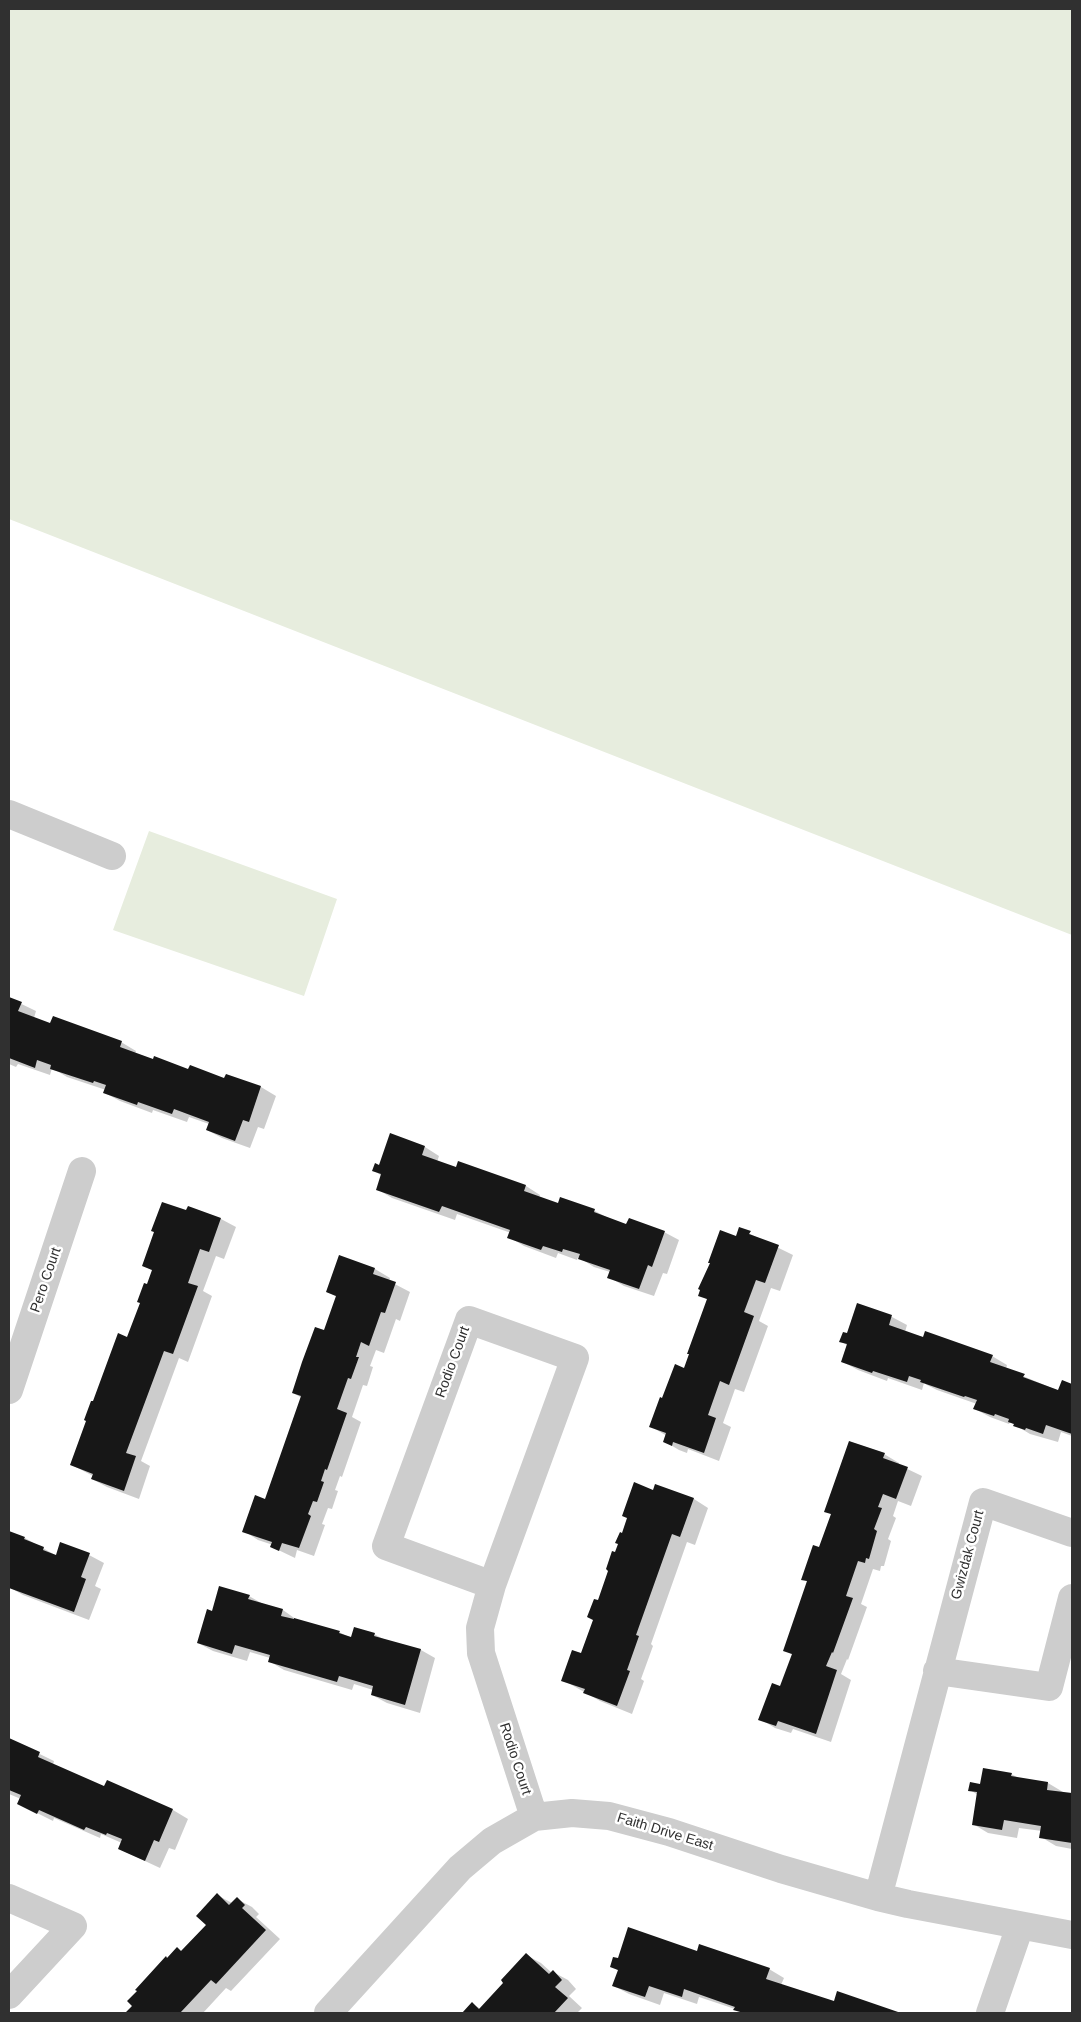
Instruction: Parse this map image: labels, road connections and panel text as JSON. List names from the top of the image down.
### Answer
{
  "streets": {
    "street": [
      "Pero Court",
      "Rodio Court",
      "Gwizdak Court",
      "Faith Drive East"
    ]
  },
  "crossings": [
    ["Rodio Court", "Faith Drive East"],
    ["Gwizdak Court", "Faith Drive East"]
  ]
}
